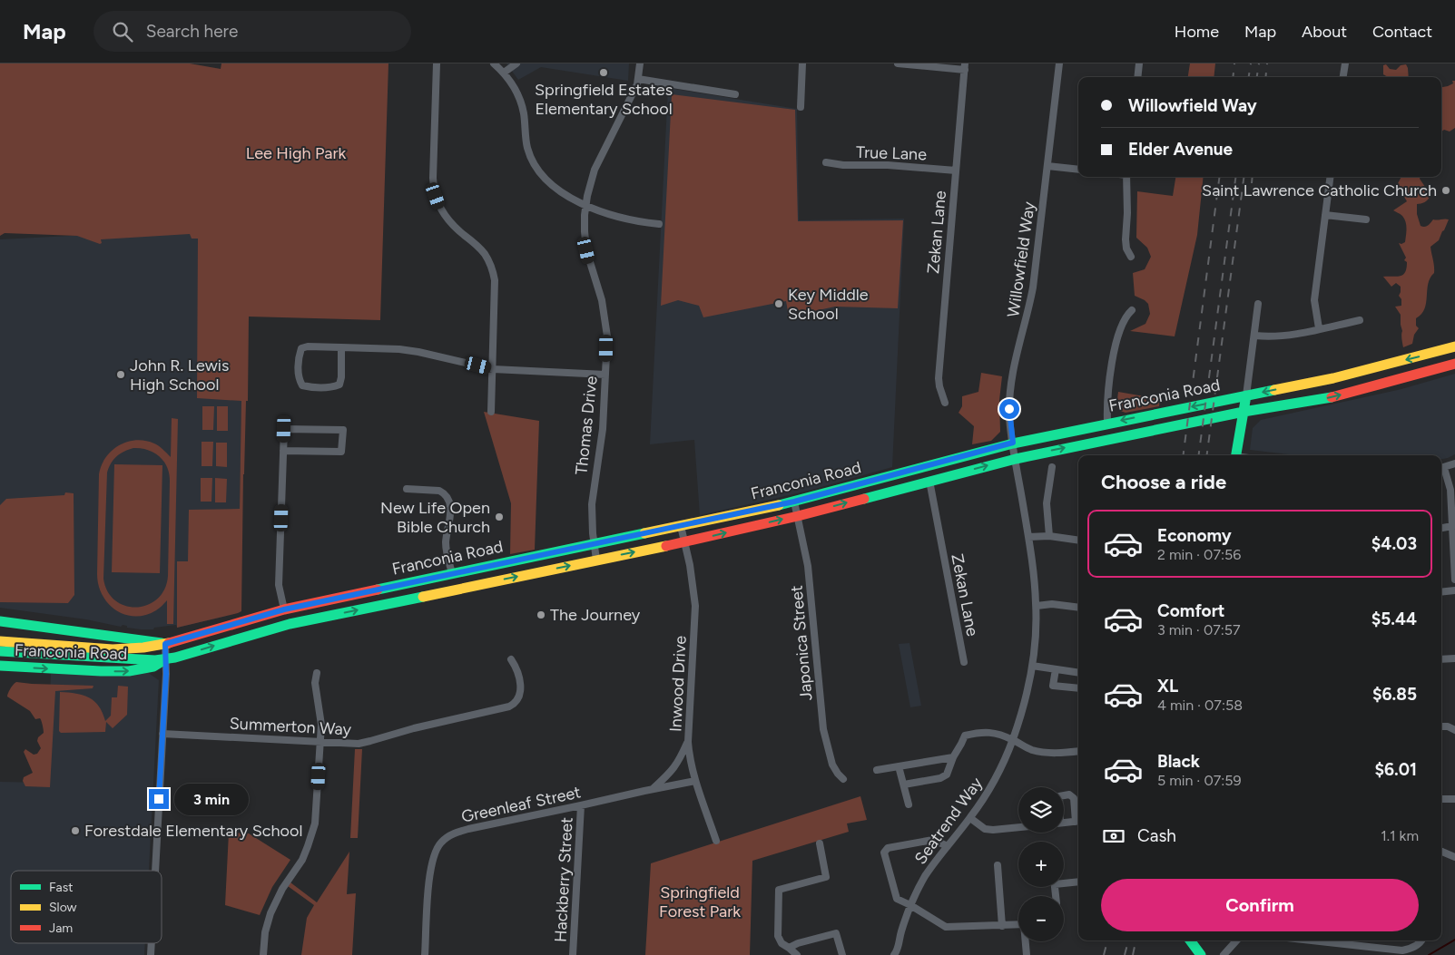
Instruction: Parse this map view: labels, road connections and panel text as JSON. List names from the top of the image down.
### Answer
{
  "streets": {
    "main road": ["Franconia Road"],
    "street": [
      "True Lane",
      "Zekan Lane",
      "Willowfield Way",
      "Thomas Drive",
      "Japonica Street",
      "Inwood Drive",
      "Summerton Way",
      "Greenleaf Street",
      "Seatrend Way",
      "Hackberry Street"
    ]
  },
  "crossings": [
    ["True Lane", "Zekan Lane"],
    ["Zekan Lane", "Franconia Road"],
    ["Willowfield Way", "Franconia Road"],
    ["Willowfield Way", "Seatrend Way"],
    ["Franconia Road", "Thomas Drive"],
    ["Franconia Road", "Japonica Street"],
    ["Franconia Road", "Inwood Drive"],
    ["Franconia Road", "Seatrend Way"],
    ["Inwood Drive", "Greenleaf Street"],
    ["Greenleaf Street", "Hackberry Street"]
  ],
  "parks": ["Lee High Park", "Springfield Forest Park"],
  "places": [
    "Springfield Estates Elementary School",
    "Saint Lawrence Catholic Church",
    "Key Middle School",
    "John R. Lewis High School",
    "New Life Open Bible Church",
    "The Journey",
    "Forestdale Elementary School"
  ],
  "legend": ["Fast", "Slow", "Jam"],
  "page": {
    "header": "Map",
    "search": "Search here",
    "nav": [
      "Home",
      "Map",
      "About",
      "Contact"
    ],
    "banner": ["Willowfield Way", "Elder Avenue"],
    "heading": "Choose a ride",
    "list": [
      {
        "name": "Economy",
        "note": "2 min · 07:56",
        "value": "$4.03"
      },
      {
        "name": "Comfort",
        "note": "3 min · 07:57",
        "value": "$5.44"
      },
      {
        "name": "XL",
        "note": "4 min · 07:58",
        "value": "$6.85"
      },
      {
        "name": "Black",
        "note": "5 min · 07:59",
        "value": "$6.01"
      }
    ],
    "bubble": "3 min",
    "map_buttons": ["+", "−"],
    "pay": ["Cash", "1.1 km"],
    "buttons": "Confirm"
  }
}
